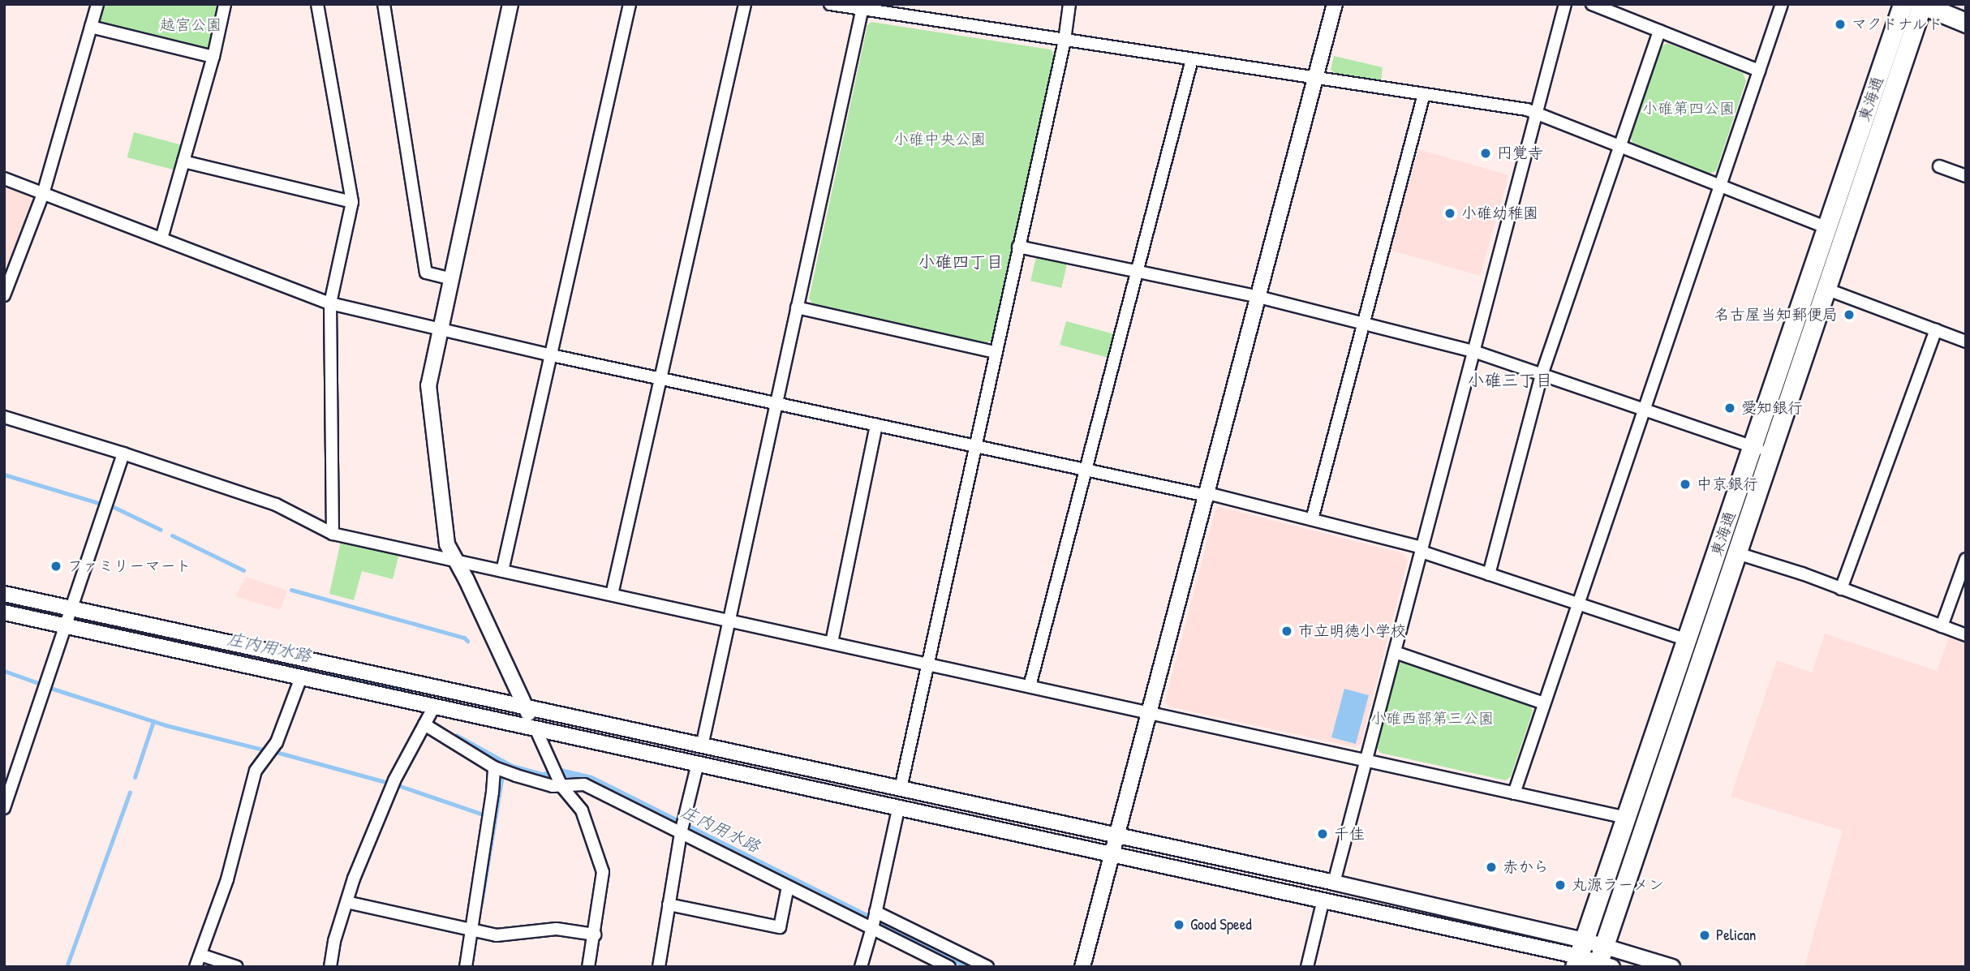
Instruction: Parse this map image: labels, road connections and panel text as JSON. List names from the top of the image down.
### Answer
{
  "streets": {
    "main road": ["東海通"]
  },
  "districts": ["小碓四丁目", "小碓三丁目"],
  "water": ["庄内用水路"],
  "parks": [
    "越宮公園",
    "小碓第四公園",
    "小碓中央公園",
    "小碓西部第三公園"
  ],
  "places": [
    "マクドナルド",
    "円覚寺",
    "小碓幼稚園",
    "名古屋当知郵便局",
    "愛知銀行",
    "中京銀行",
    "ファミリーマート",
    "市立明徳小学校",
    "千佳",
    "赤から",
    "丸源ラーメン",
    "Good Speed",
    "Pelican"
  ]
}
